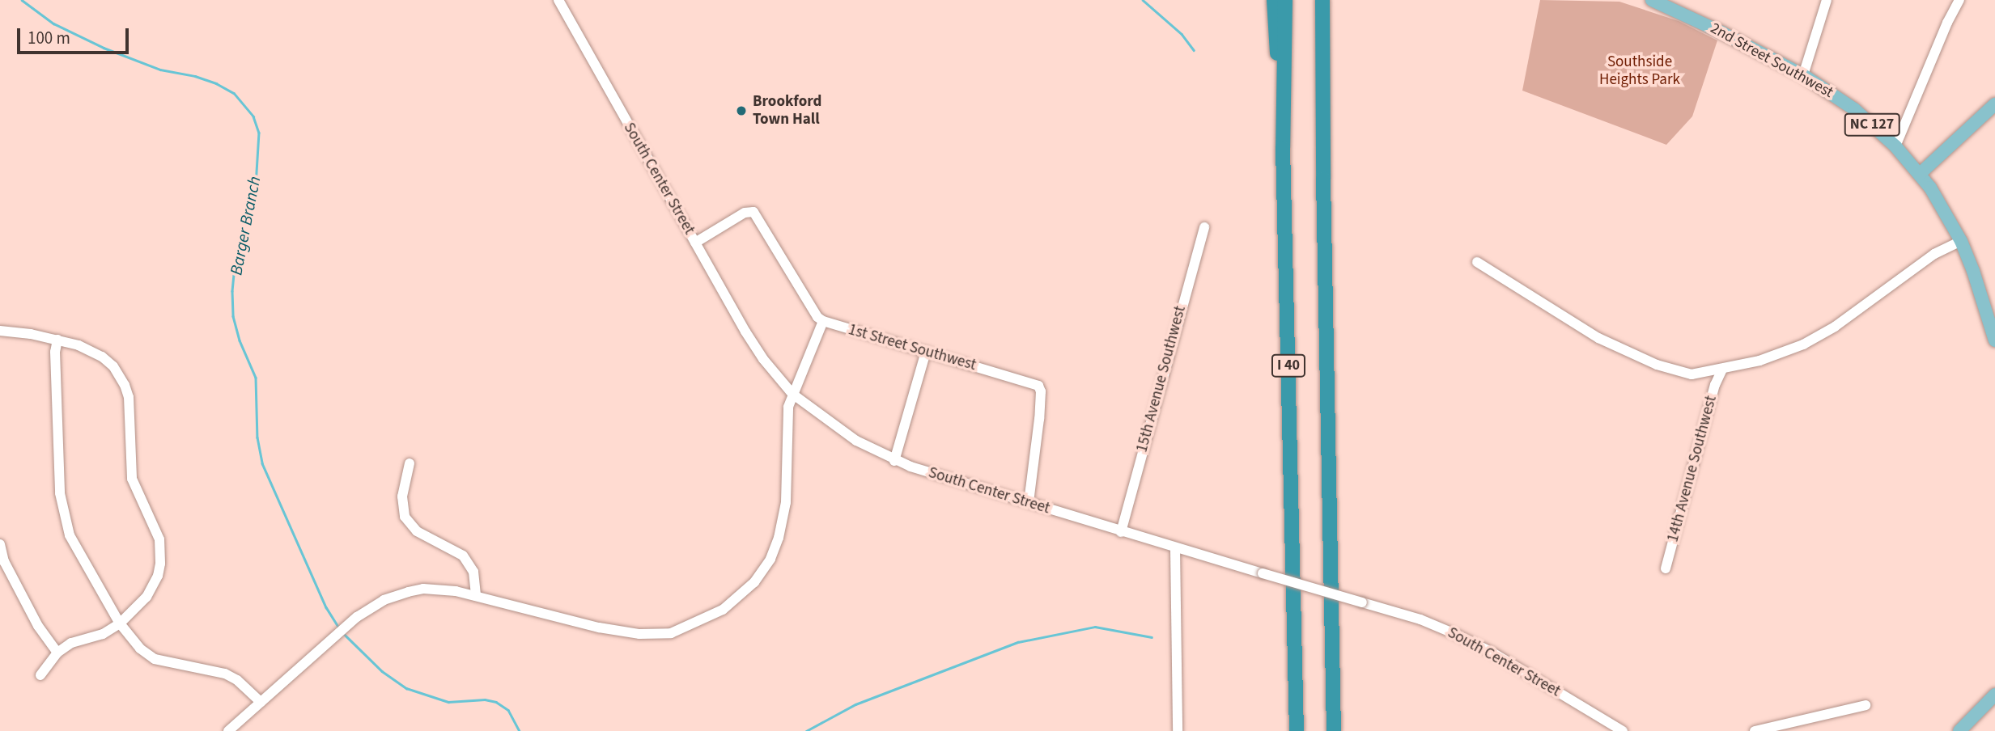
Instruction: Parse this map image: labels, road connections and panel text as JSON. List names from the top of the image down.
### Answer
{
  "streets": {
    "highway": ["I 40"],
    "main road": ["2nd Street Southwest", "NC 127"],
    "street": [
      "South Center Street",
      "1st Street Southwest",
      "15th Avenue Southwest",
      "14th Avenue Southwest"
    ]
  },
  "crossings": [
    ["South Center Street", "1st Street Southwest"],
    ["South Center Street", "15th Avenue Southwest"]
  ],
  "water": ["Barger Branch"],
  "parks": ["Southside Heights Park"],
  "places": ["Brookford Town Hall"],
  "scale_bar": "100 m"
}
